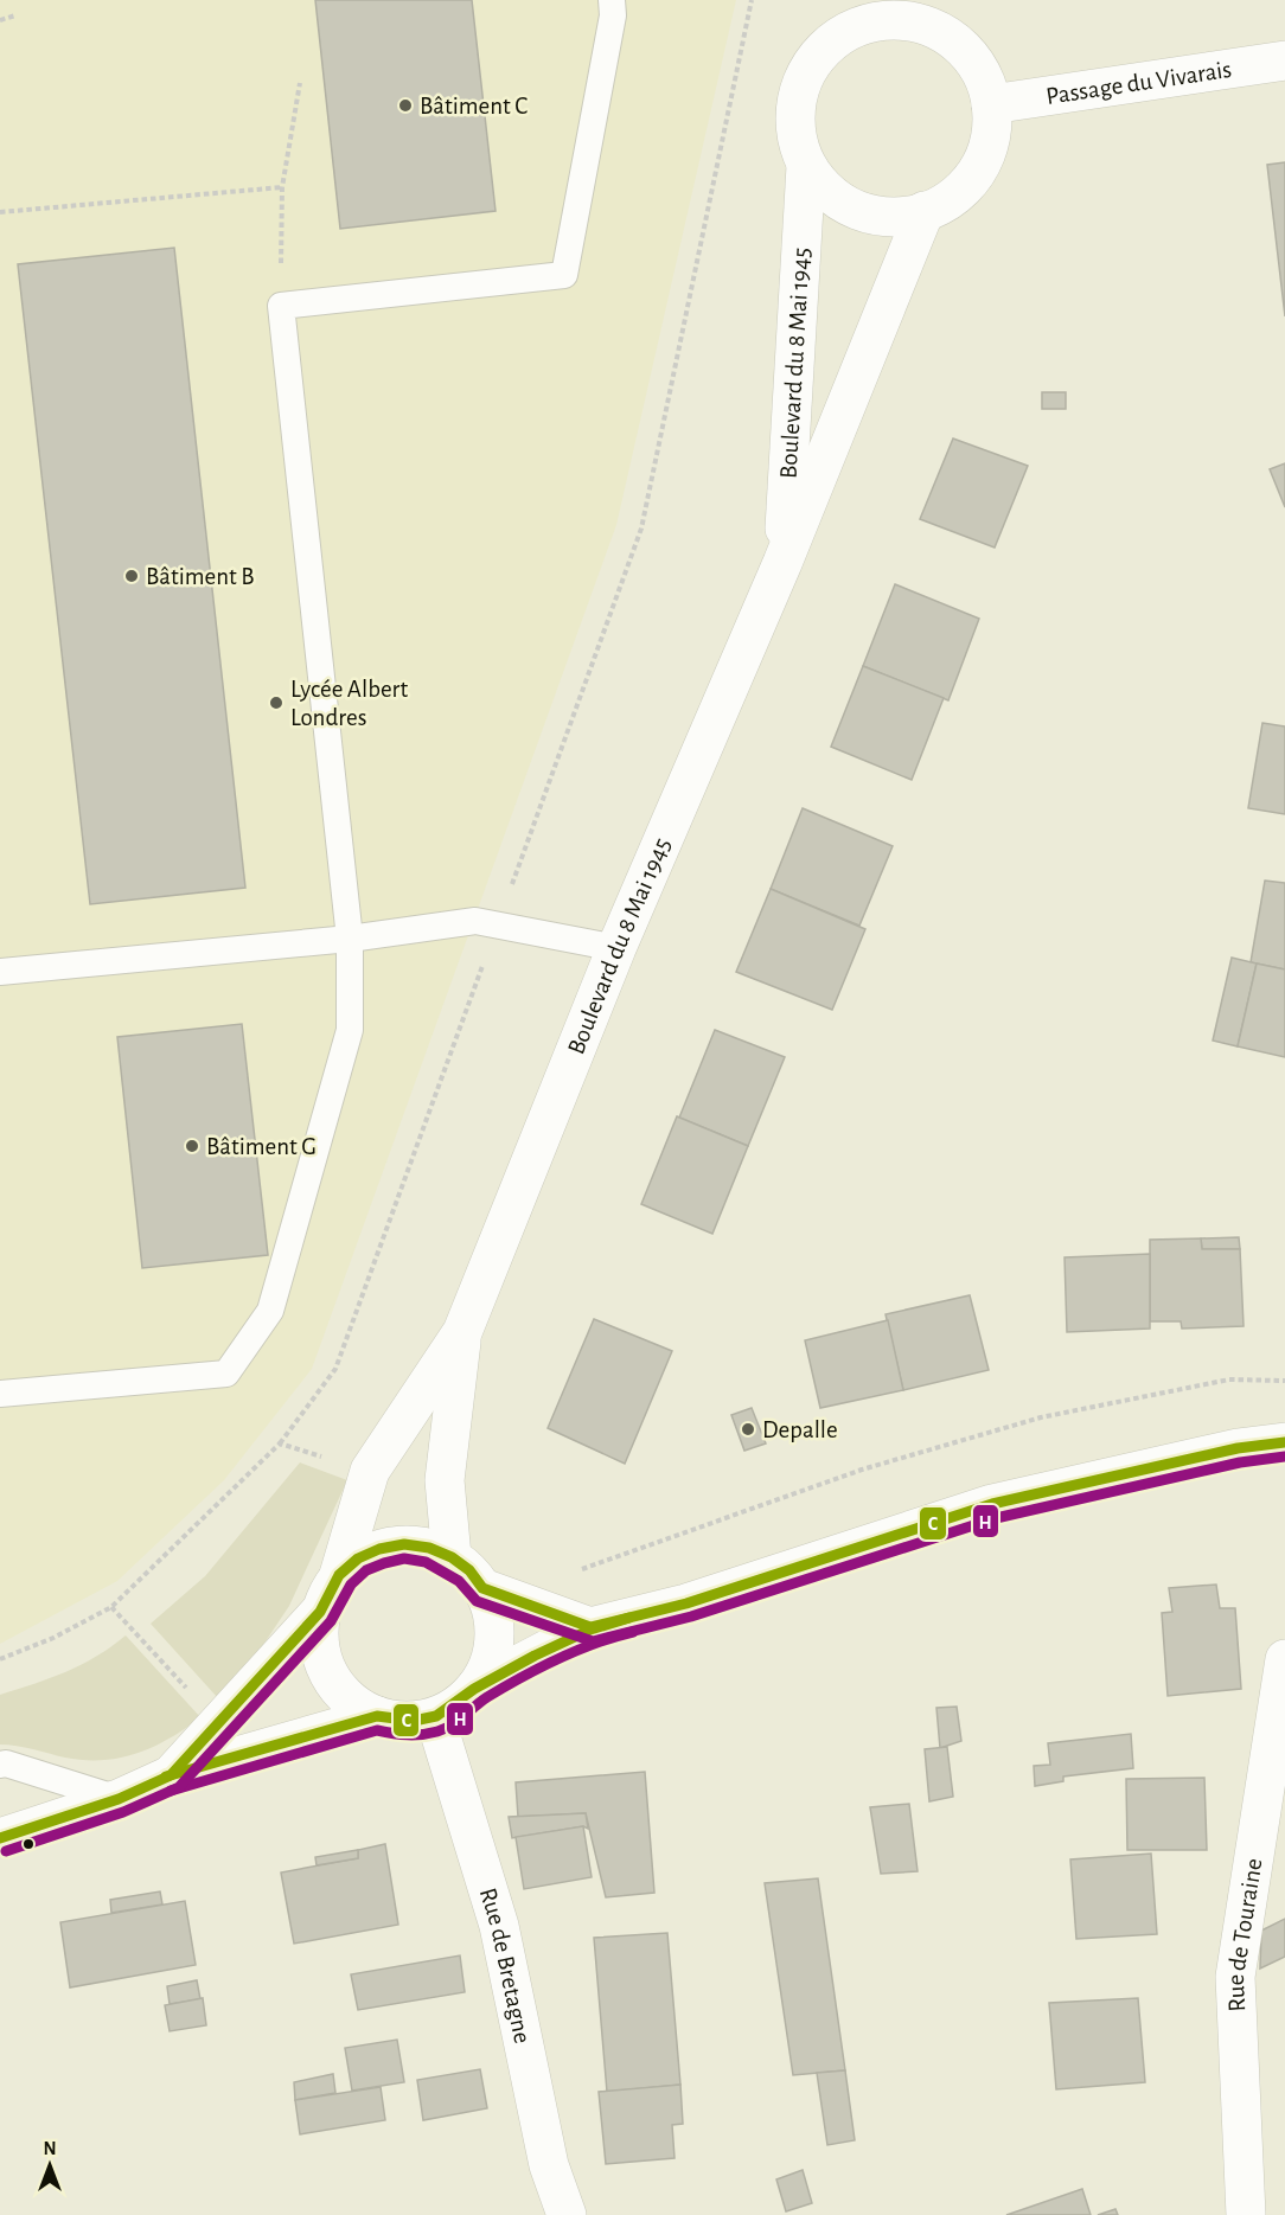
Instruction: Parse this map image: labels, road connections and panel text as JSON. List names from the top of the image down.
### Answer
{
  "streets": {
    "street": [
      "Passage du Vivarais",
      "Boulevard du 8 Mai 1945",
      "Rue de Touraine",
      "Rue de Bretagne"
    ]
  },
  "crossings": [
    ["Passage du Vivarais", "Boulevard du 8 Mai 1945"],
    ["Boulevard du 8 Mai 1945", "Rue de Bretagne"]
  ],
  "places": [
    "Bâtiment C",
    "Bâtiment B",
    "Lycée Albert Londres",
    "Bâtiment G",
    "Depalle"
  ],
  "lines": ["transit line C", "transit line H"],
  "north": "top"
}
